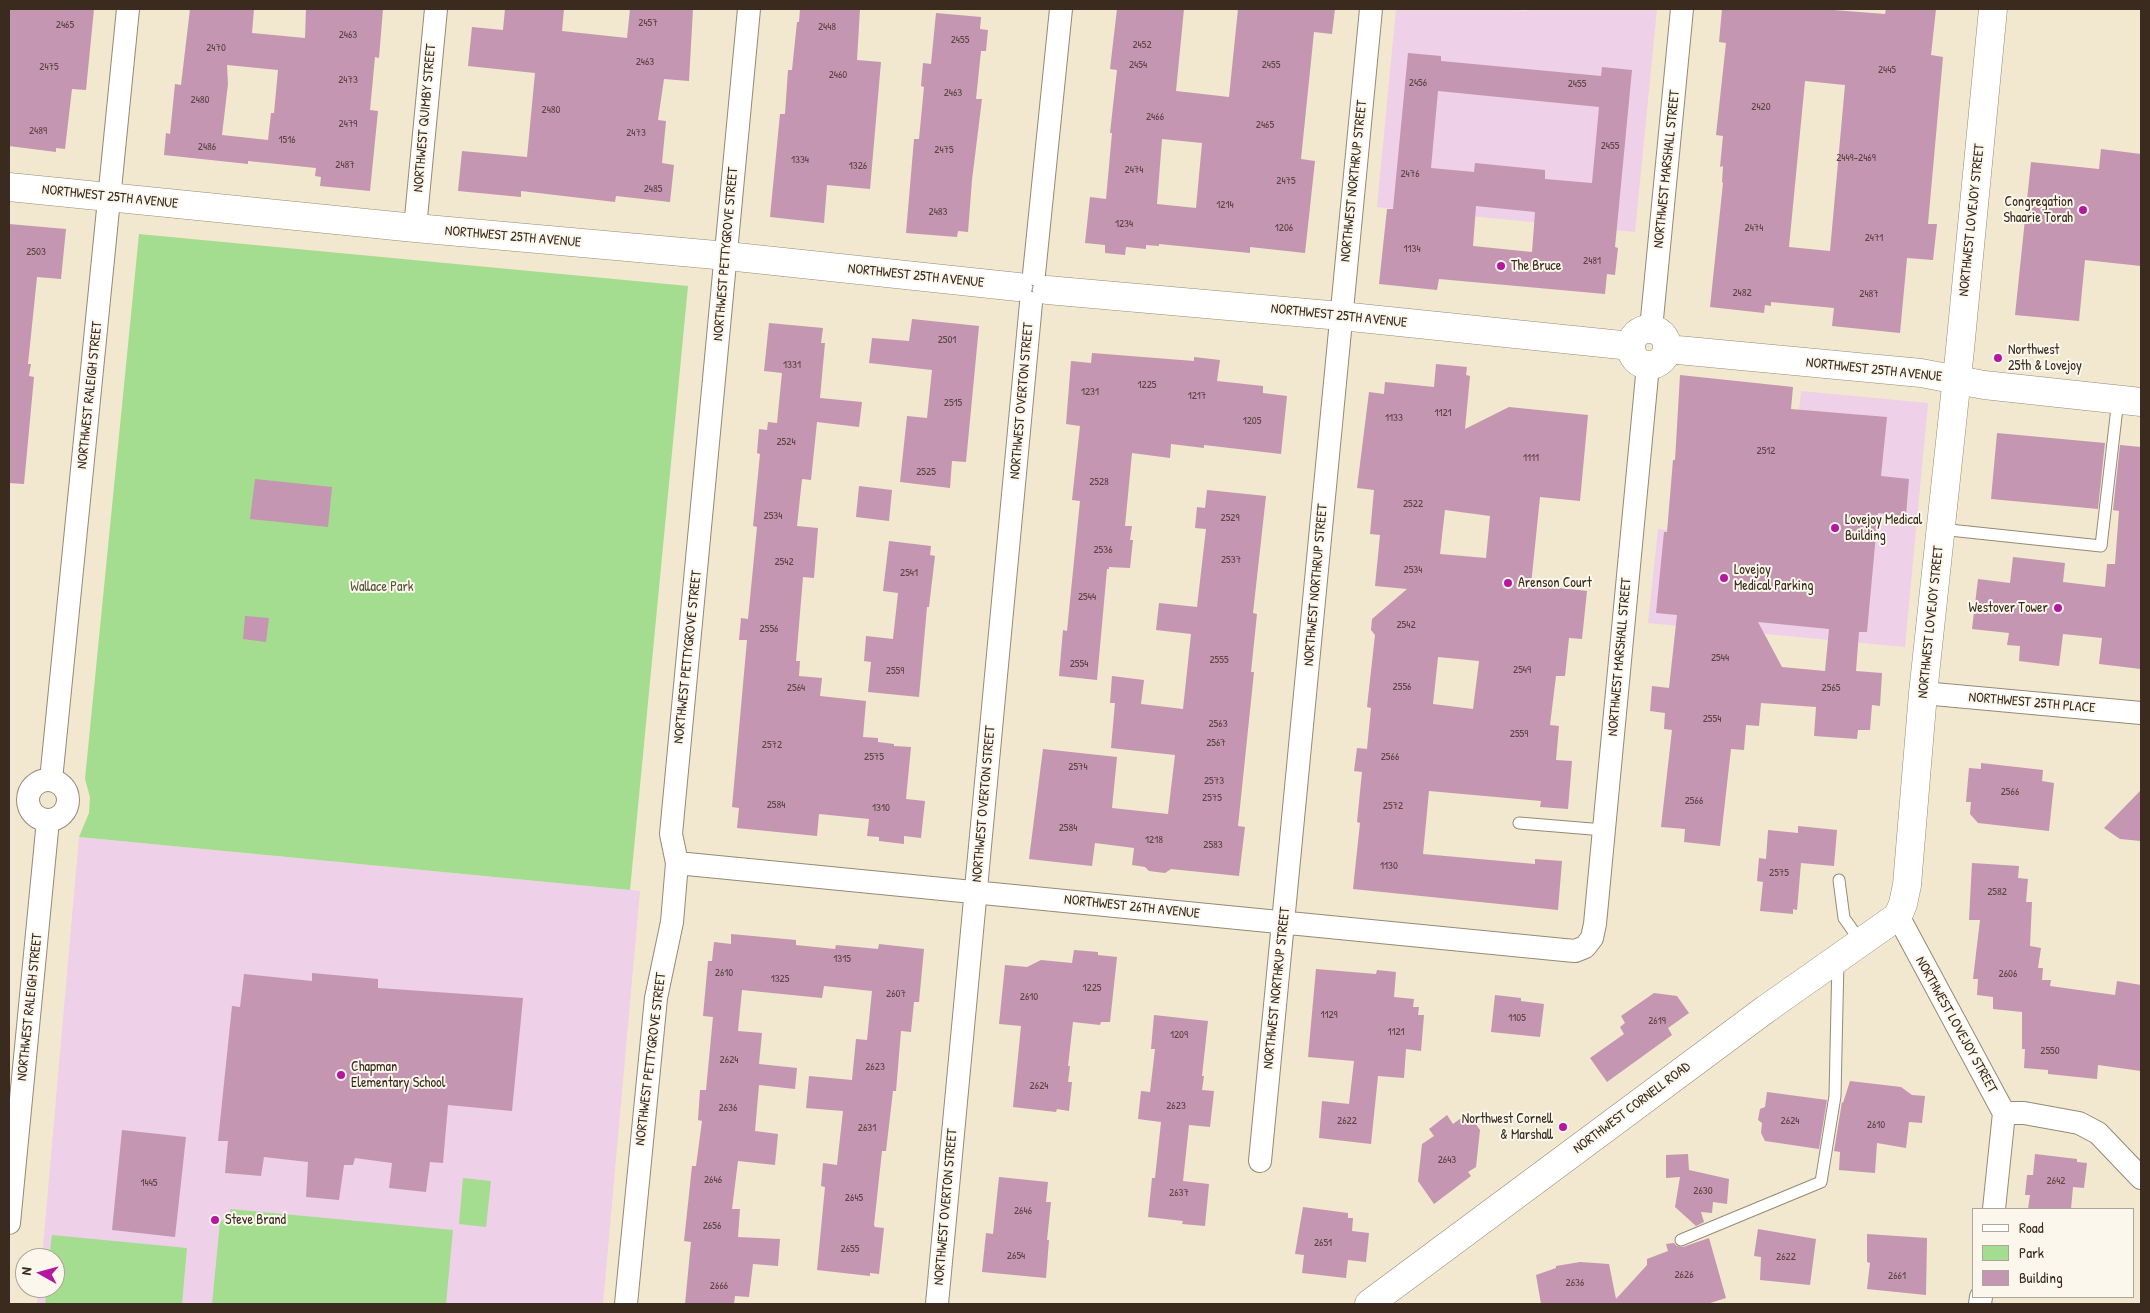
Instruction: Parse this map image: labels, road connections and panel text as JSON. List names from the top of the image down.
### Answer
{
  "streets": {
    "street": [
      "NORTHWEST QUIMBY STREET",
      "NORTHWEST MARSHALL STREET",
      "NORTHWEST NORTHRUP STREET",
      "NORTHWEST 25TH AVENUE",
      "NORTHWEST LOVEJOY STREET",
      "NORTHWEST PETTYGROVE STREET",
      "NORTHWEST RALEIGH STREET",
      "NORTHWEST OVERTON STREET",
      "NORTHWEST 25TH PLACE",
      "NORTHWEST 26TH AVENUE",
      "NORTHWEST CORNELL ROAD"
    ]
  },
  "crossings": [
    ["NORTHWEST QUIMBY STREET", "NORTHWEST 25TH AVENUE"],
    ["NORTHWEST MARSHALL STREET", "NORTHWEST 25TH AVENUE"],
    ["NORTHWEST MARSHALL STREET", "NORTHWEST 26TH AVENUE"],
    ["NORTHWEST NORTHRUP STREET", "NORTHWEST 25TH AVENUE"],
    ["NORTHWEST NORTHRUP STREET", "NORTHWEST 26TH AVENUE"],
    ["NORTHWEST 25TH AVENUE", "NORTHWEST LOVEJOY STREET"],
    ["NORTHWEST 25TH AVENUE", "NORTHWEST PETTYGROVE STREET"],
    ["NORTHWEST 25TH AVENUE", "NORTHWEST RALEIGH STREET"],
    ["NORTHWEST 25TH AVENUE", "NORTHWEST OVERTON STREET"],
    ["NORTHWEST LOVEJOY STREET", "NORTHWEST 25TH PLACE"],
    ["NORTHWEST LOVEJOY STREET", "NORTHWEST CORNELL ROAD"],
    ["NORTHWEST PETTYGROVE STREET", "NORTHWEST 26TH AVENUE"],
    ["NORTHWEST OVERTON STREET", "NORTHWEST 26TH AVENUE"]
  ],
  "parks": ["Wallace Park"],
  "places": [
    "Congregation Shaarie Torah",
    "The Bruce",
    "Northwest 25th & Lovejoy",
    "Lovejoy Medical Building",
    "Lovejoy Medical Parking",
    "Arenson Court",
    "Westover Tower",
    "Chapman Elementary School",
    "Northwest Cornell & Marshall",
    "Steve Brand"
  ],
  "house_numbers": [
    "2457",
    "2465",
    "2448",
    "2463",
    "2455",
    "2452",
    "2470",
    "2463",
    "2454",
    "2455",
    "2475",
    "2445",
    "2460",
    "2473",
    "2456",
    "2455",
    "2463",
    "2480",
    "2420",
    "2480",
    "2466",
    "2479",
    "2465",
    "2489",
    "2473",
    "1516",
    "2455",
    "2486",
    "2475",
    "2449-2469",
    "1334",
    "2487",
    "1326",
    "2474",
    "2476",
    "2475",
    "2485",
    "1214",
    "2483",
    "1234",
    "1206",
    "2474",
    "2471",
    "1134",
    "2503",
    "2481",
    "2482",
    "2487",
    "2501",
    "1331",
    "1225",
    "1231",
    "1217",
    "2515",
    "1121",
    "1133",
    "1205",
    "2524",
    "2512",
    "1111",
    "2525",
    "2528",
    "2522",
    "2534",
    "2529",
    "2536",
    "2537",
    "2542",
    "2534",
    "2541",
    "2544",
    "2542",
    "2556",
    "2544",
    "2555",
    "2554",
    "2549",
    "2559",
    "2556",
    "2564",
    "2565",
    "2554",
    "2563",
    "2559",
    "2567",
    "2572",
    "2575",
    "2566",
    "2574",
    "2573",
    "2566",
    "2575",
    "2566",
    "2584",
    "2572",
    "1310",
    "2584",
    "1218",
    "2583",
    "1130",
    "2575",
    "2582",
    "1315",
    "2610",
    "2606",
    "1325",
    "1225",
    "2607",
    "2610",
    "1129",
    "1105",
    "2619",
    "1121",
    "1209",
    "2550",
    "2624",
    "2623",
    "2624",
    "2623",
    "2636",
    "2622",
    "2624",
    "2610",
    "2631",
    "2643",
    "2646",
    "2642",
    "1445",
    "2630",
    "2637",
    "2645",
    "2646",
    "2656",
    "2651",
    "2655",
    "2654",
    "2622",
    "2626",
    "2661",
    "2636",
    "2666"
  ],
  "legend": ["Road", "Park", "Building"],
  "north": "left"
}
